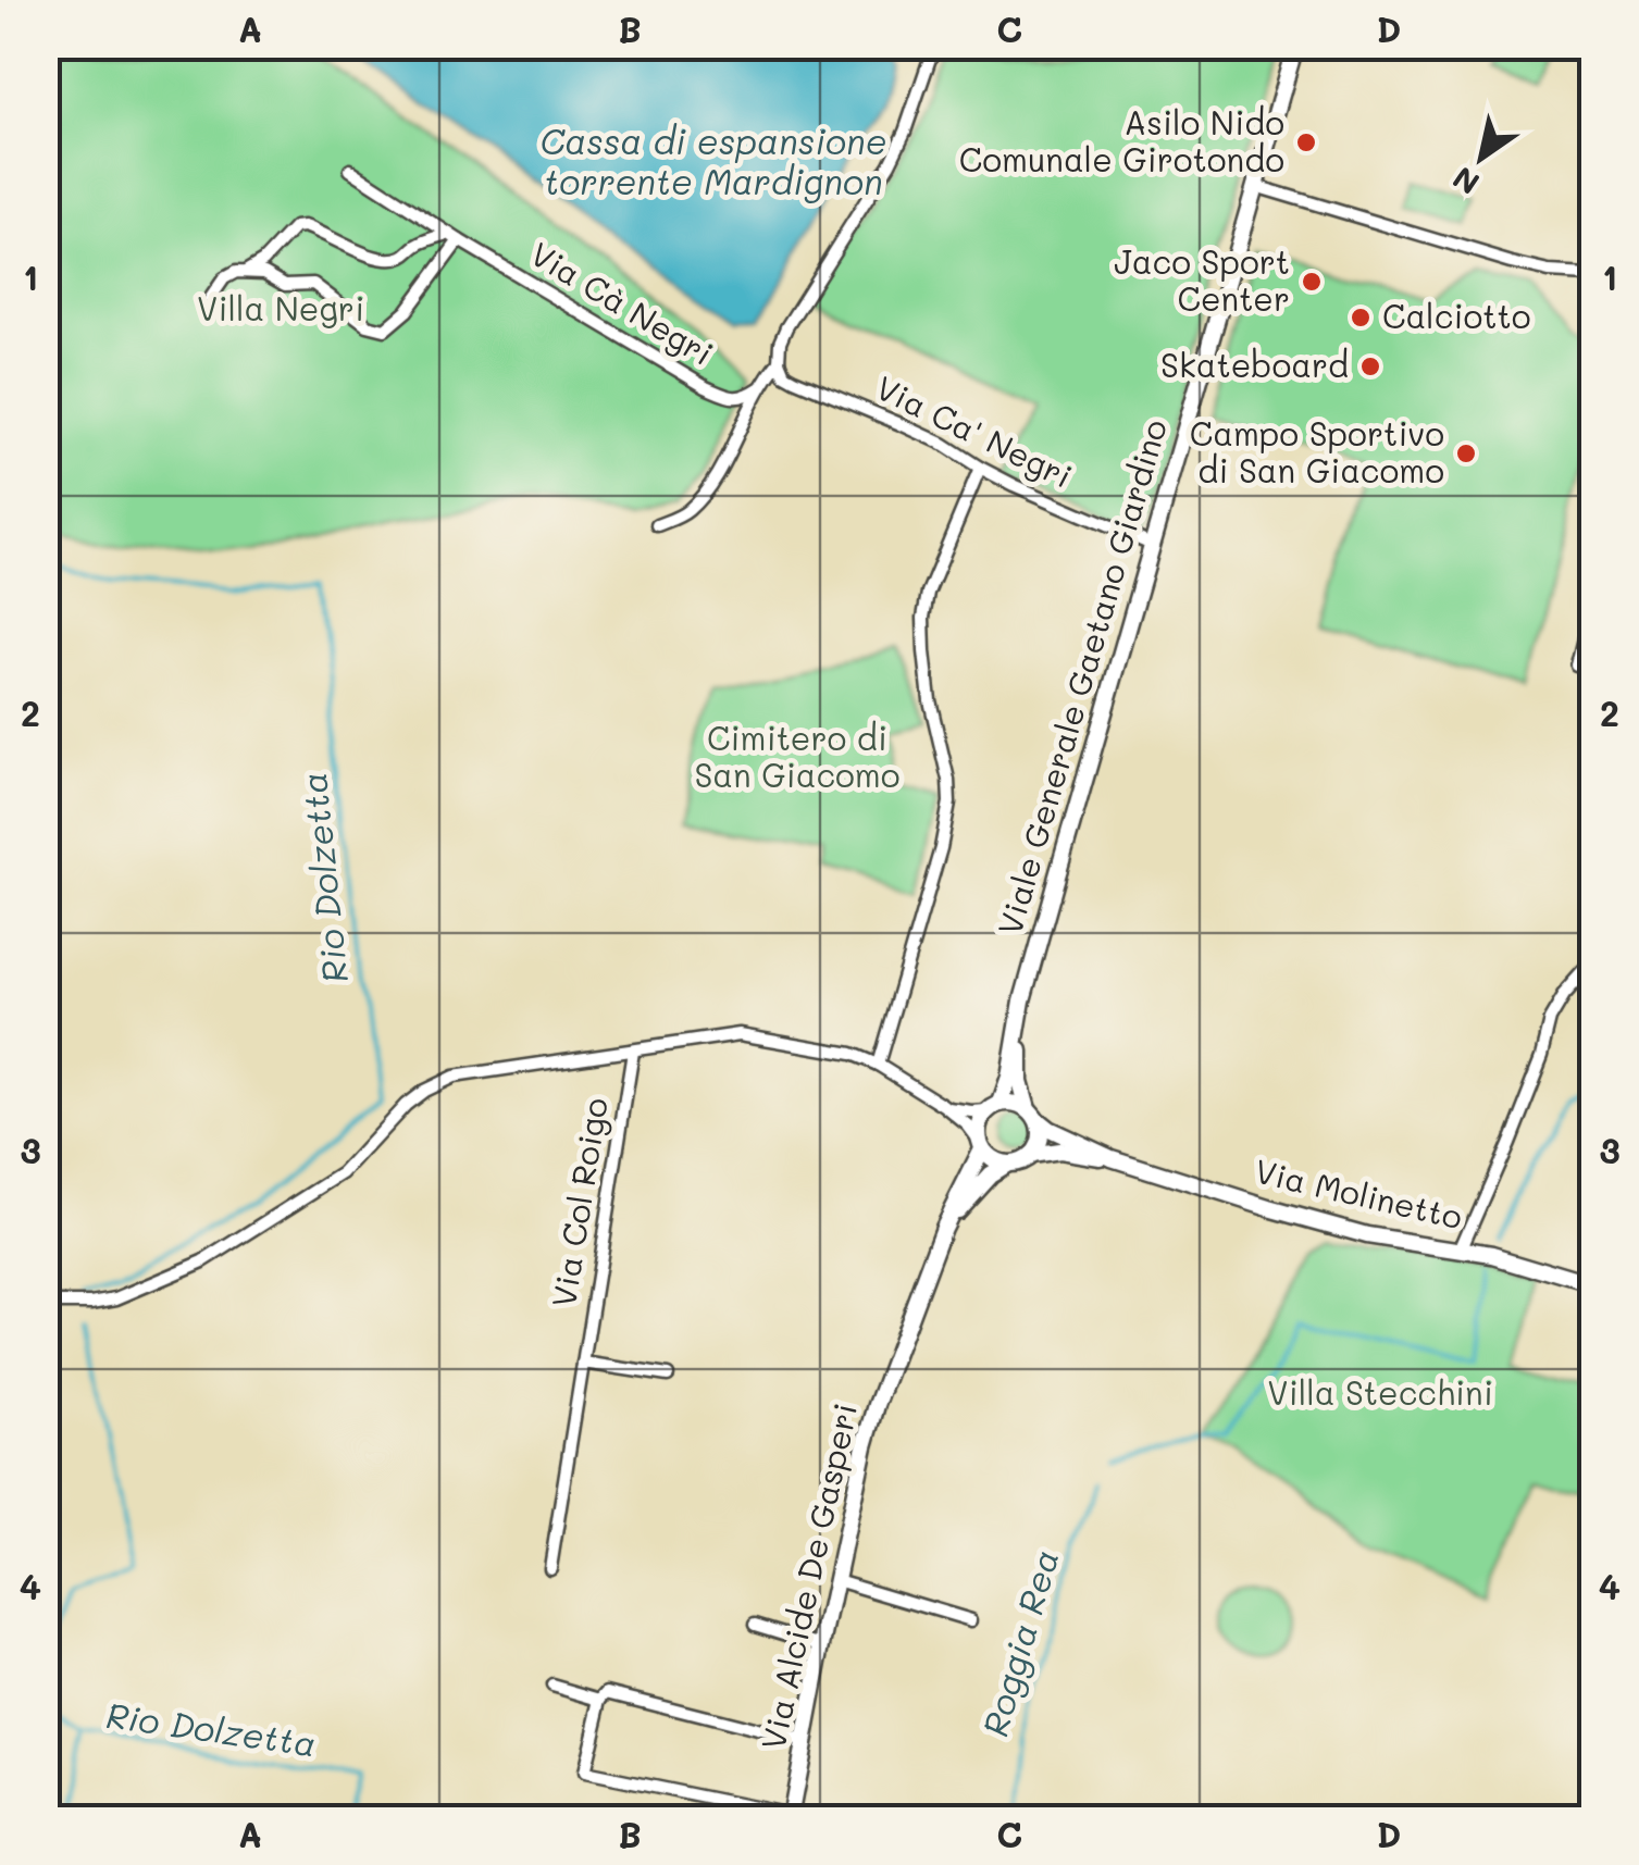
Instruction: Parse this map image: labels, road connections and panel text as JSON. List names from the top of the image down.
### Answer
{
  "streets": {
    "main road": ["Viale Generale Gaetano Giardino", "Via Molinetto", "Via Alcide De Gasperi"],
    "street": ["Via Cà Negri", "Via Ca' Negri", "Via Col Roigo"]
  },
  "crossings": [
    ["Via Ca' Negri", "Viale Generale Gaetano Giardino"],
    ["Viale Generale Gaetano Giardino", "Via Molinetto"],
    ["Viale Generale Gaetano Giardino", "Via Col Roigo"],
    ["Viale Generale Gaetano Giardino", "Via Alcide De Gasperi"],
    ["Via Molinetto", "Via Col Roigo"],
    ["Via Molinetto", "Via Alcide De Gasperi"],
    ["Via Col Roigo", "Via Alcide De Gasperi"]
  ],
  "water": ["Cassa di espansione torrente Mardignon", "Rio Dolzetta", "Roggia Rea"],
  "parks": ["Villa Negri", "Cimitero di San Giacomo", "Villa Stecchini"],
  "places": [
    "Asilo Nido Comunale Girotondo",
    "Jaco Sport Center",
    "Calciotto",
    "Skateboard",
    "Campo Sportivo di San Giacomo"
  ],
  "north": "bottom left",
  "grid": {
    "columns": [
      "A",
      "B",
      "C",
      "D"
    ],
    "rows": [
      "1",
      "2",
      "3",
      "4"
    ]
  }
}
